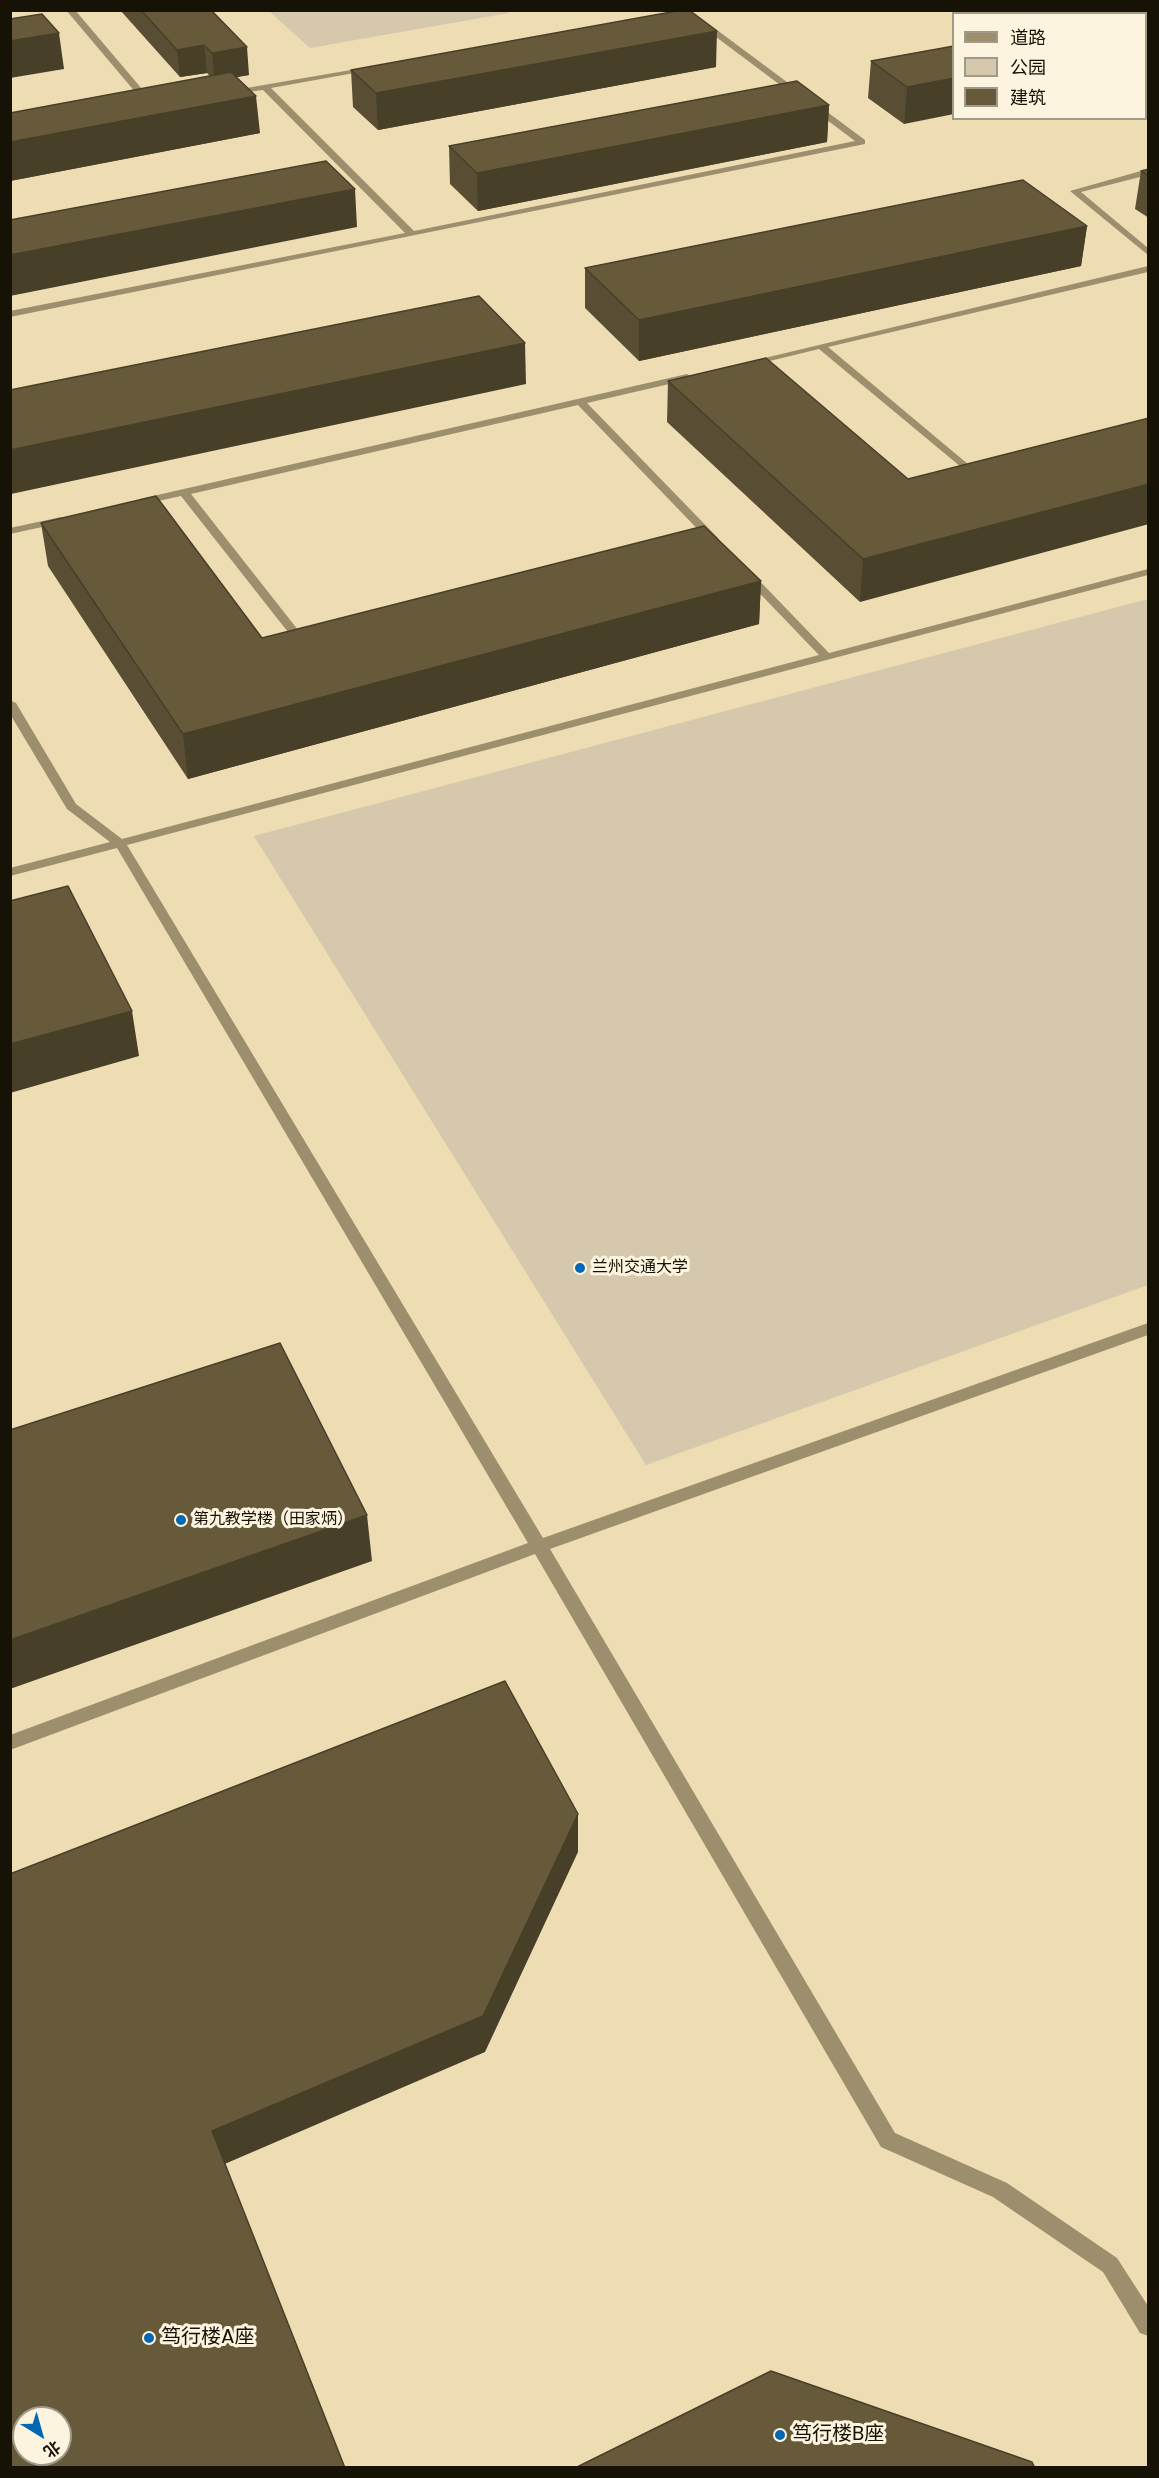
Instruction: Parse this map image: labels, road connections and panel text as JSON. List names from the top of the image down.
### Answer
{
  "places": [
    "兰州交通大学",
    "第九教学楼（田家炳）",
    "笃行楼A座",
    "笃行楼B座"
  ],
  "legend": ["道路", "公园", "建筑"],
  "north": "bottom right"
}
